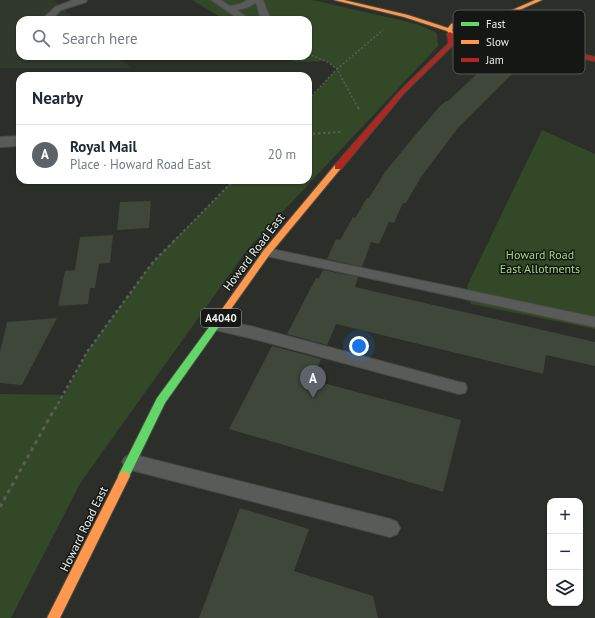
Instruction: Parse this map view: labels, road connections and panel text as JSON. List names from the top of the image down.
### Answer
{
  "streets": {
    "main road": ["Howard Road East", "A4040"]
  },
  "parks": ["Howard Road East Allotments"],
  "legend": ["Fast", "Slow", "Jam"],
  "page": {
    "search": "Search here",
    "heading": "Nearby",
    "list": [
      {
        "mark": "A",
        "name": "Royal Mail",
        "note": "Place · Howard Road East",
        "value": "20 m"
      }
    ],
    "pins": "A",
    "map_buttons": ["+", "−"]
  }
}
